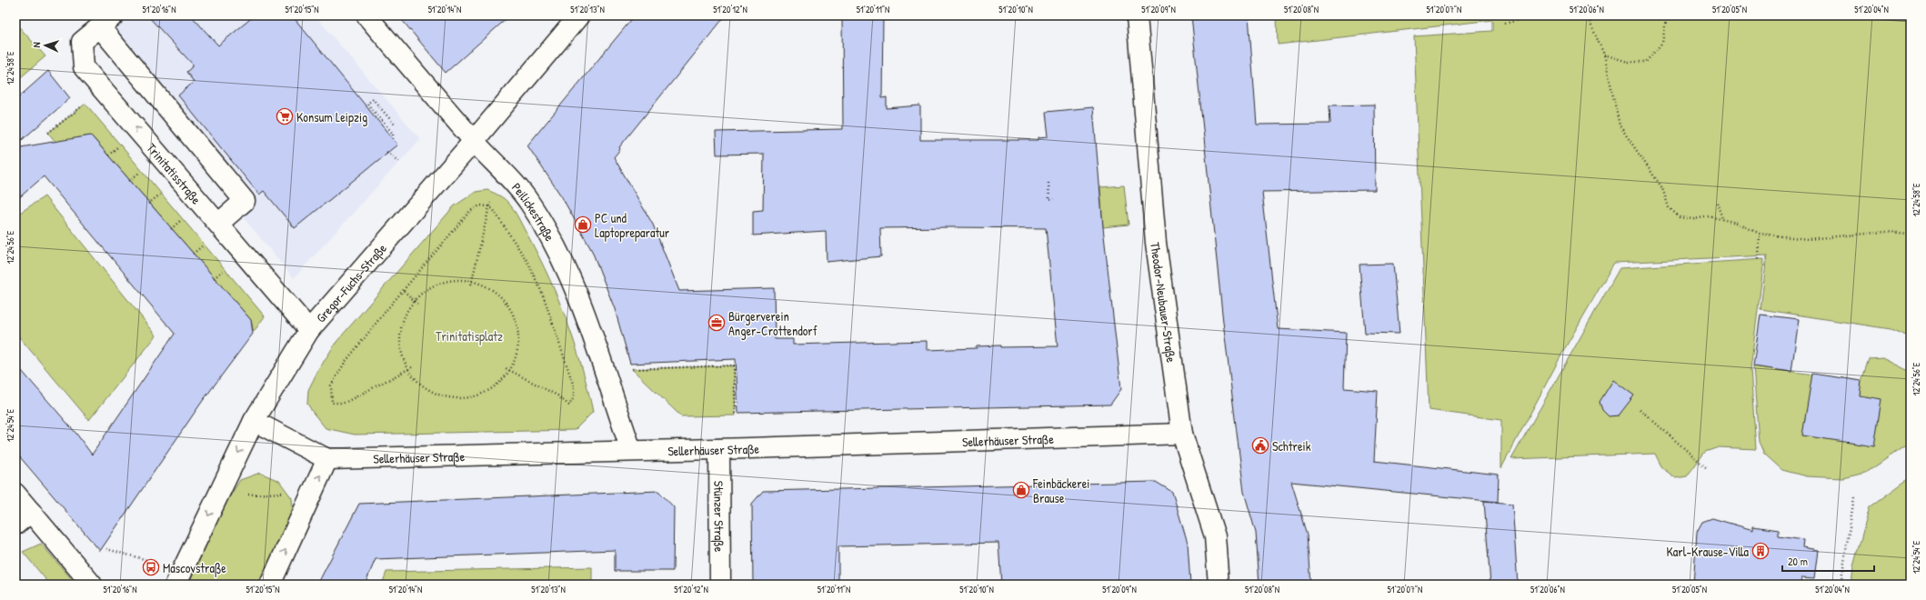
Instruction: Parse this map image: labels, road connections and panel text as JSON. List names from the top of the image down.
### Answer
{
  "streets": {
    "street": [
      "Trinitatisstraße",
      "Peilickestraße",
      "Gregor-Fuchs-Straße",
      "Theodor-Neubauer-Straße",
      "Sellerhäuser Straße",
      "Stünzer Straße"
    ]
  },
  "crossings": [
    ["Trinitatisstraße", "Gregor-Fuchs-Straße"],
    ["Peilickestraße", "Gregor-Fuchs-Straße"],
    ["Peilickestraße", "Sellerhäuser Straße"],
    ["Gregor-Fuchs-Straße", "Sellerhäuser Straße"],
    ["Theodor-Neubauer-Straße", "Sellerhäuser Straße"],
    ["Sellerhäuser Straße", "Stünzer Straße"]
  ],
  "one_way": ["Trinitatisstraße"],
  "parks": ["Trinitatisplatz"],
  "places": {
    "supermarket": ["Konsum Leipzig"],
    "shop": ["PC und Laptopreparatur", "Feinbäckerei Brause"],
    "office": ["Bürgerverein Anger-Crottendorf"],
    "public building": ["Schtreik"],
    "building": ["Karl-Krause-Villa"],
    "bus stop": ["Mascovstraße"]
  },
  "scale_bar": "20 m",
  "north": "left",
  "coordinates": [
    "51°20'16\"N",
    "51°20'15\"N",
    "51°20'14\"N",
    "51°20'13\"N",
    "51°20'12\"N",
    "51°20'11\"N",
    "51°20'10\"N",
    "51°20'09\"N",
    "51°20'08\"N",
    "51°20'07\"N",
    "51°20'06\"N",
    "51°20'05\"N",
    "51°20'04\"N",
    "12°24'58\"E",
    "12°24'56\"E",
    "12°24'54\"E"
  ]
}
